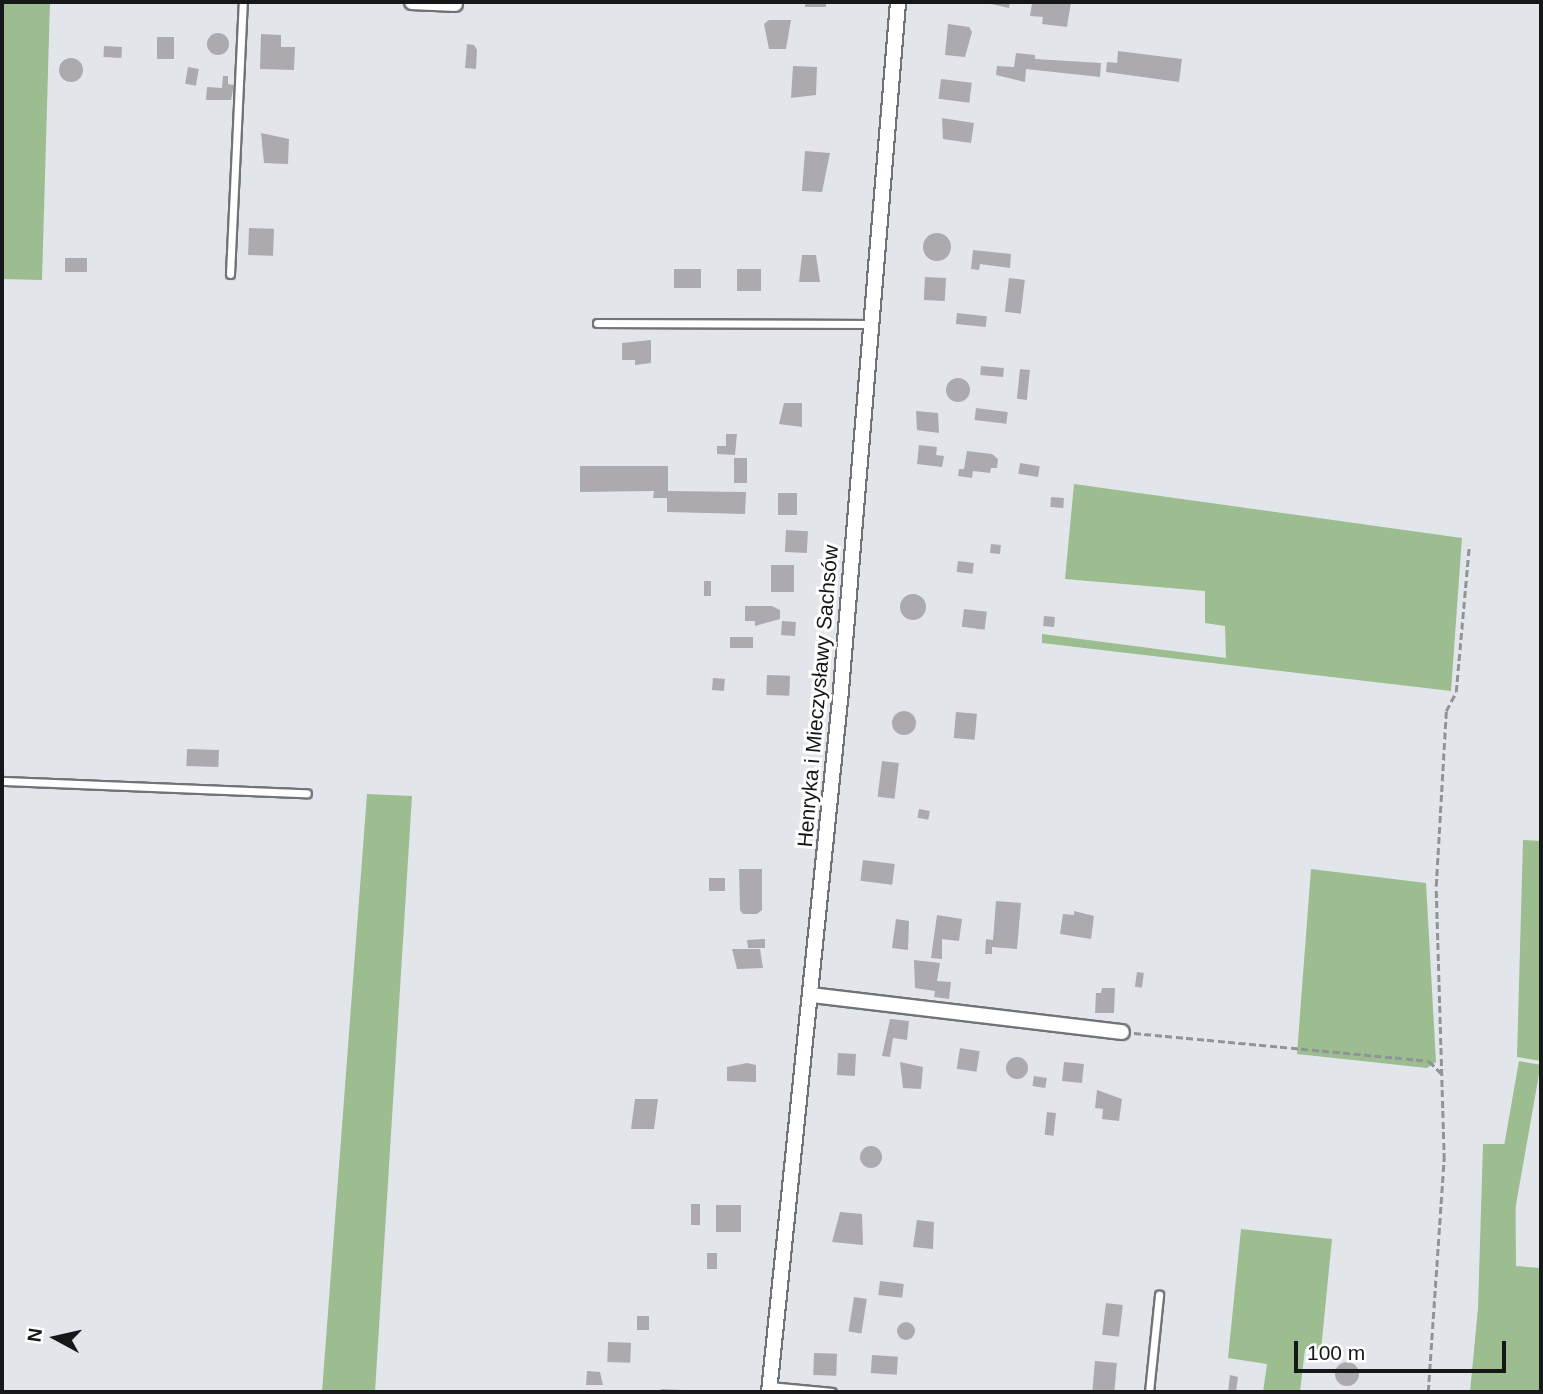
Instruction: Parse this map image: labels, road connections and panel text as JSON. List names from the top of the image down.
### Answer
{
  "streets": {
    "street": ["Henryka i Mieczysławy Sachsów"]
  },
  "scale_bar": "100 m",
  "north": "left"
}
